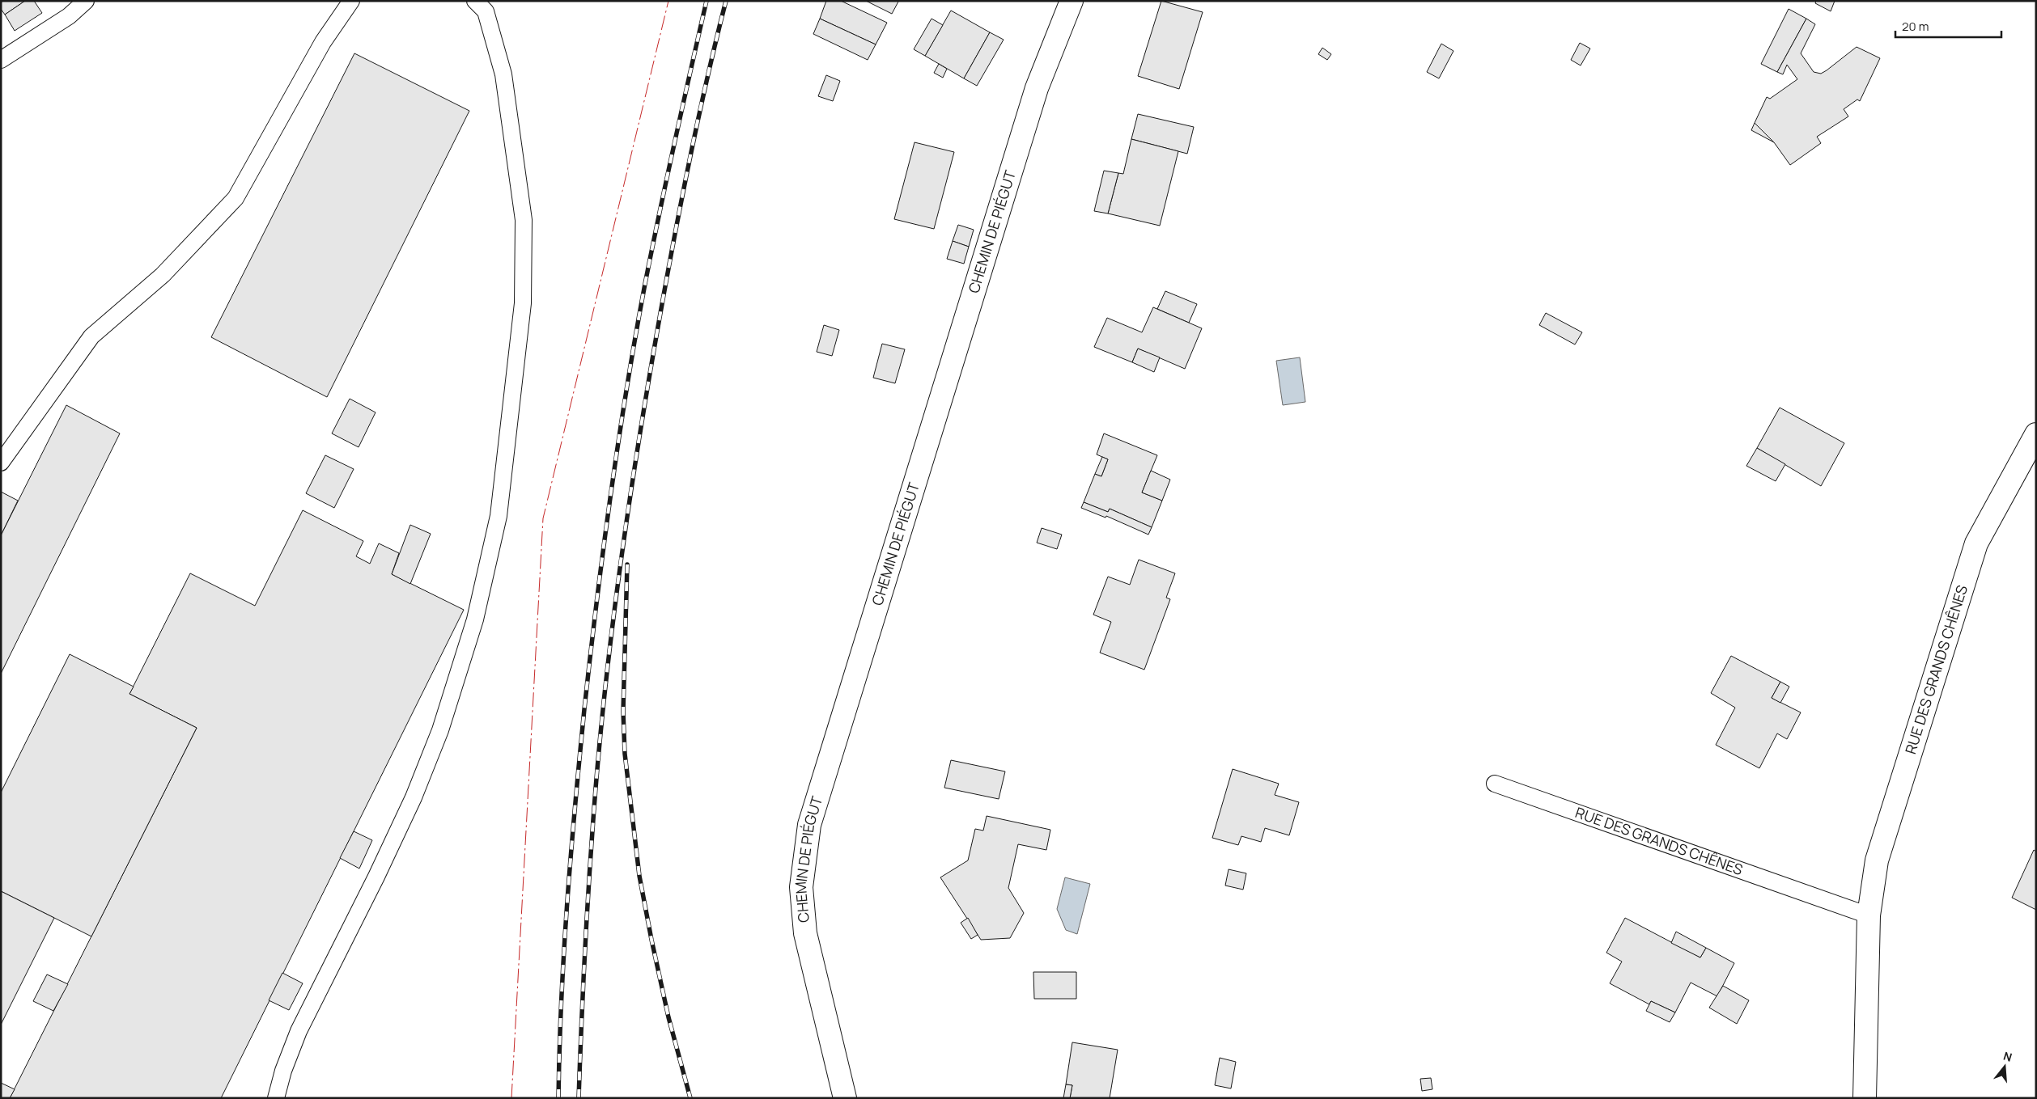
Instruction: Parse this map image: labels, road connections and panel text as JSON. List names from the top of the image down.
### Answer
{
  "streets": {
    "street": ["CHEMIN DE PIÉGUT", "RUE DES GRANDS CHÊNES"]
  },
  "scale_bar": "20 m",
  "north": "top"
}
